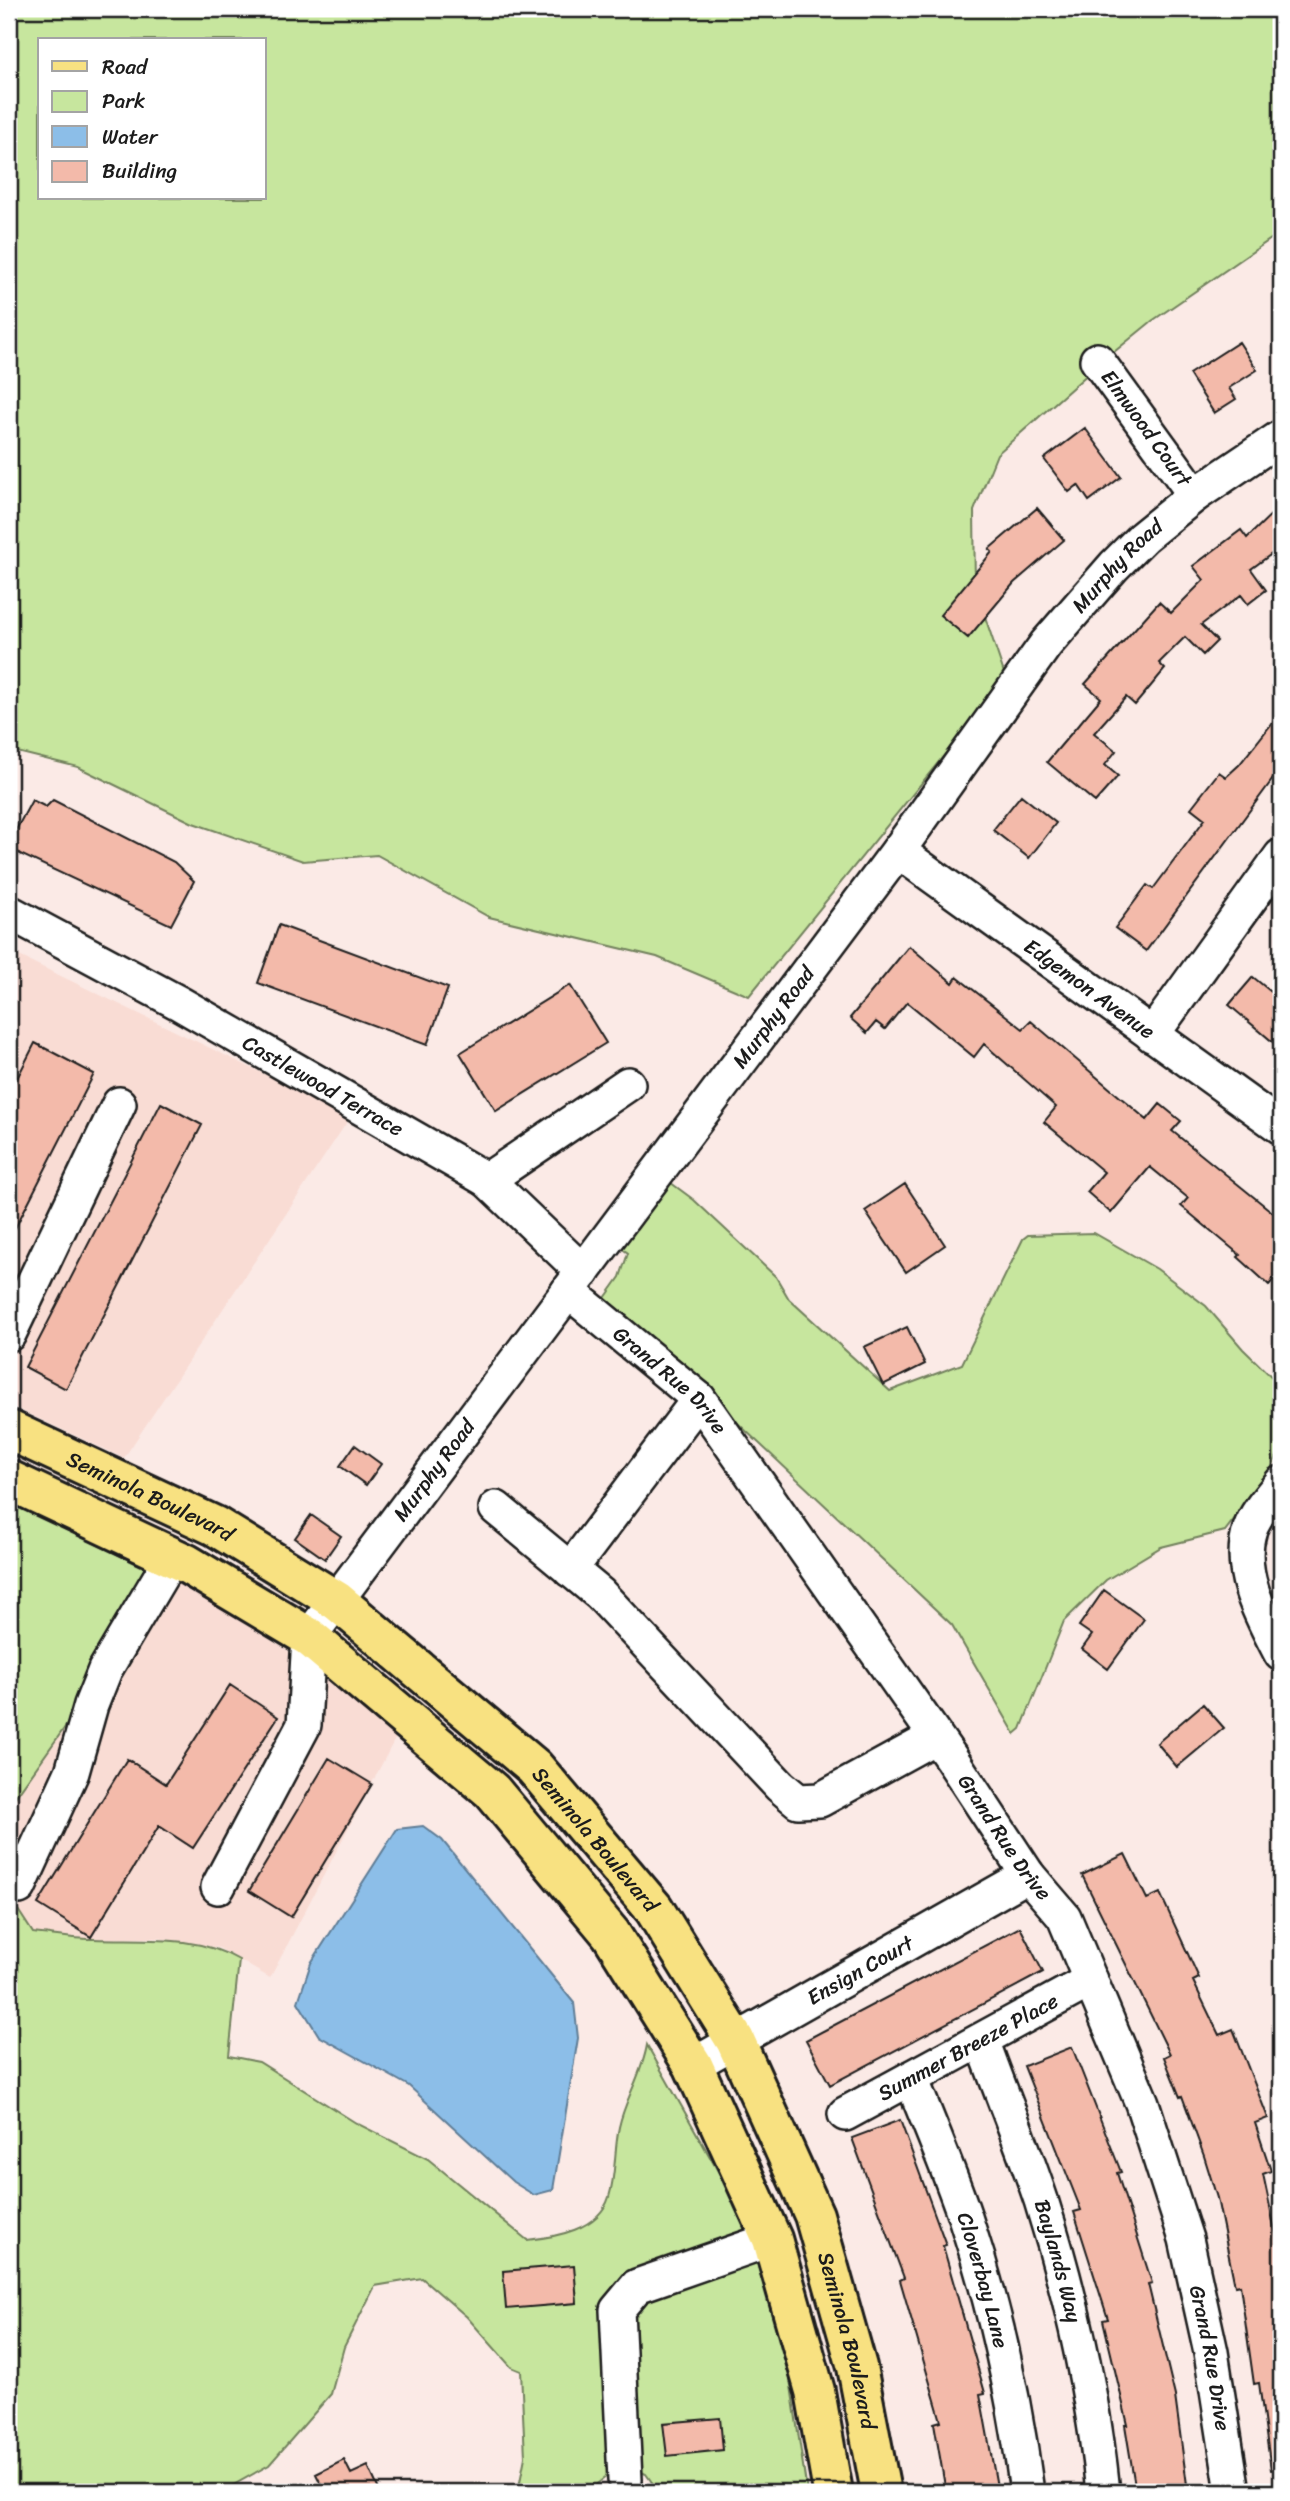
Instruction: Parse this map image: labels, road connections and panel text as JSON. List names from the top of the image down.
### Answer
{
  "streets": {
    "main road": ["Seminola Boulevard"],
    "street": [
      "Elmwood Court",
      "Murphy Road",
      "Edgemon Avenue",
      "Castlewood Terrace",
      "Grand Rue Drive",
      "Ensign Court",
      "Summer Breeze Place",
      "Baylands Way",
      "Cloverbay Lane"
    ]
  },
  "crossings": [
    ["Elmwood Court", "Murphy Road"],
    ["Murphy Road", "Edgemon Avenue"],
    ["Murphy Road", "Castlewood Terrace"],
    ["Murphy Road", "Grand Rue Drive"],
    ["Murphy Road", "Seminola Boulevard"],
    ["Castlewood Terrace", "Grand Rue Drive"],
    ["Grand Rue Drive", "Ensign Court"],
    ["Grand Rue Drive", "Summer Breeze Place"],
    ["Seminola Boulevard", "Ensign Court"],
    ["Summer Breeze Place", "Baylands Way"],
    ["Summer Breeze Place", "Cloverbay Lane"]
  ],
  "legend": [
    "Road",
    "Park",
    "Water",
    "Building"
  ]
}
